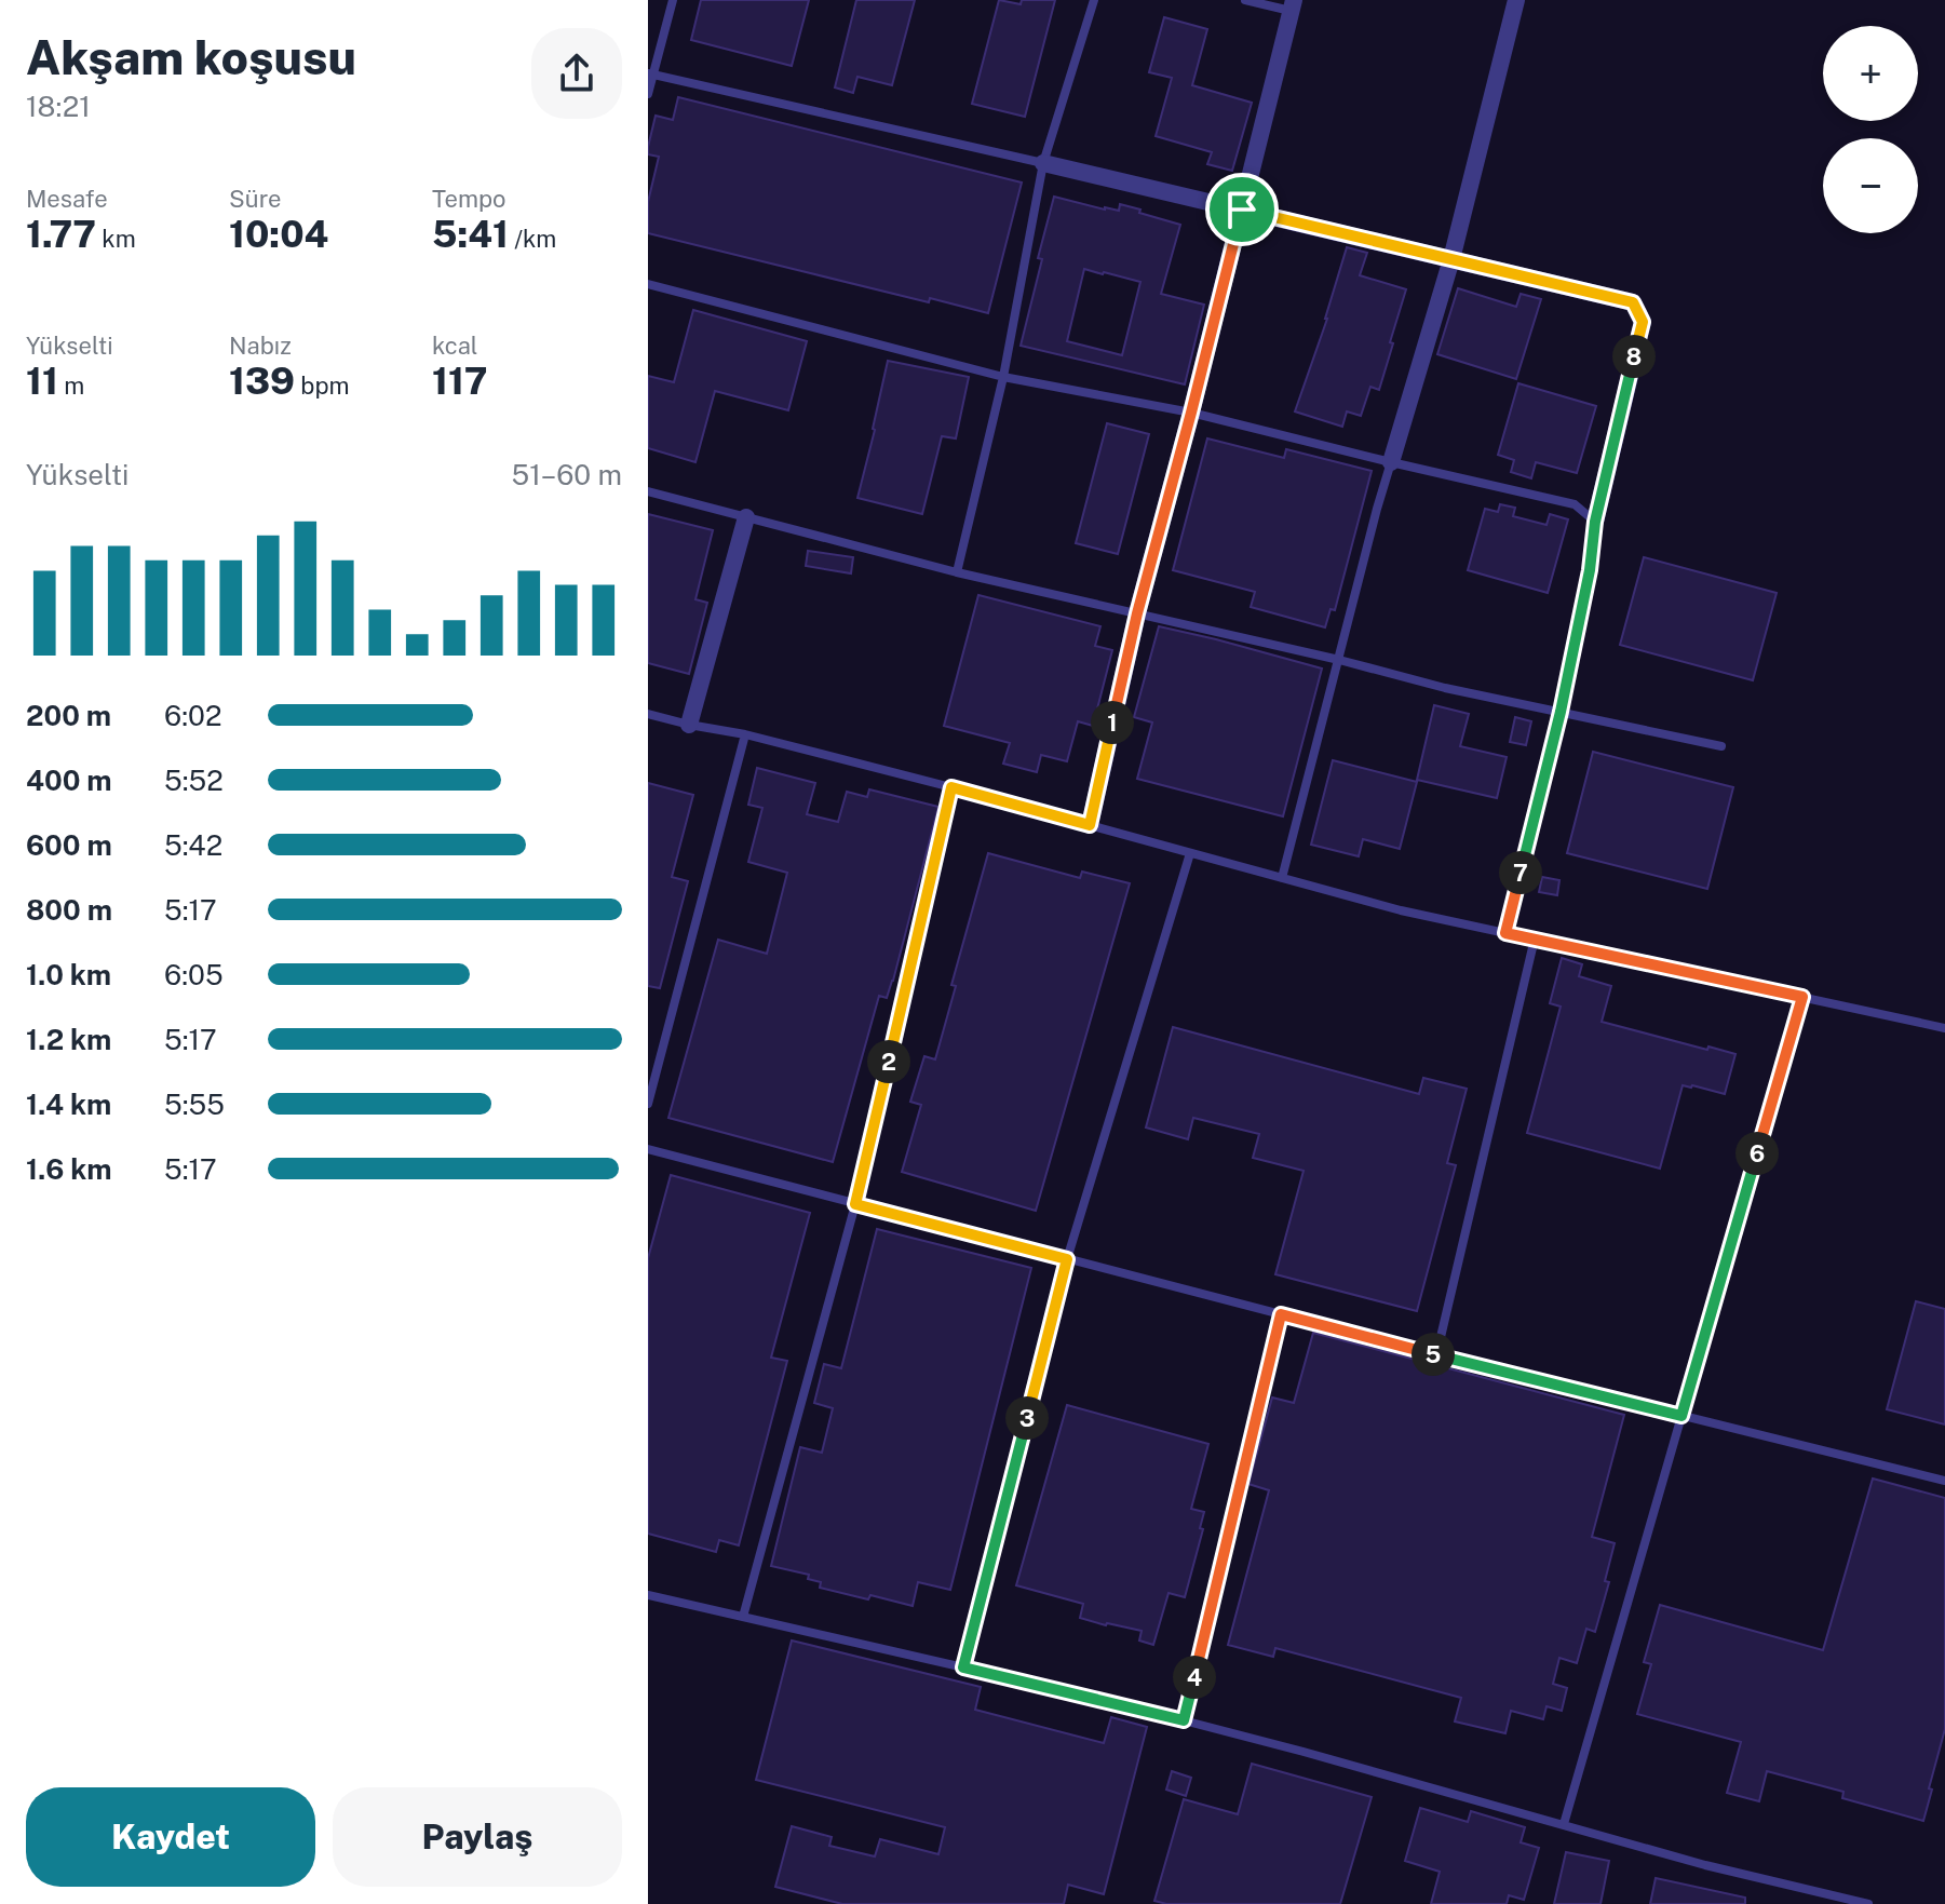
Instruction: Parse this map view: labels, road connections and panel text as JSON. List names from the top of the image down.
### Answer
{
  "page": {
    "heading": ["Akşam koşusu", "18:21"],
    "map_buttons": ["+", "−"],
    "stats": [
      ["Mesafe", "1.77 km"],
      ["Süre", "10:04"],
      ["Tempo", "5:41 /km"],
      ["Yükselti", "11 m"],
      ["Nabız", "139 bpm"],
      ["kcal", "117"]
    ],
    "pins": [
      "8",
      "1",
      "7",
      "2",
      "6",
      "5",
      "3",
      "4"
    ],
    "chart": ["Yükselti", "51–60 m"],
    "list": [
      {
        "name": "200 m",
        "note": "6:02"
      },
      {
        "name": "400 m",
        "note": "5:52"
      },
      {
        "name": "600 m",
        "note": "5:42"
      },
      {
        "name": "800 m",
        "note": "5:17"
      },
      {
        "name": "1.0 km",
        "note": "6:05"
      },
      {
        "name": "1.2 km",
        "note": "5:17"
      },
      {
        "name": "1.4 km",
        "note": "5:55"
      },
      {
        "name": "1.6 km",
        "note": "5:17"
      }
    ],
    "buttons": ["Kaydet", "Paylaş"]
  }
}
